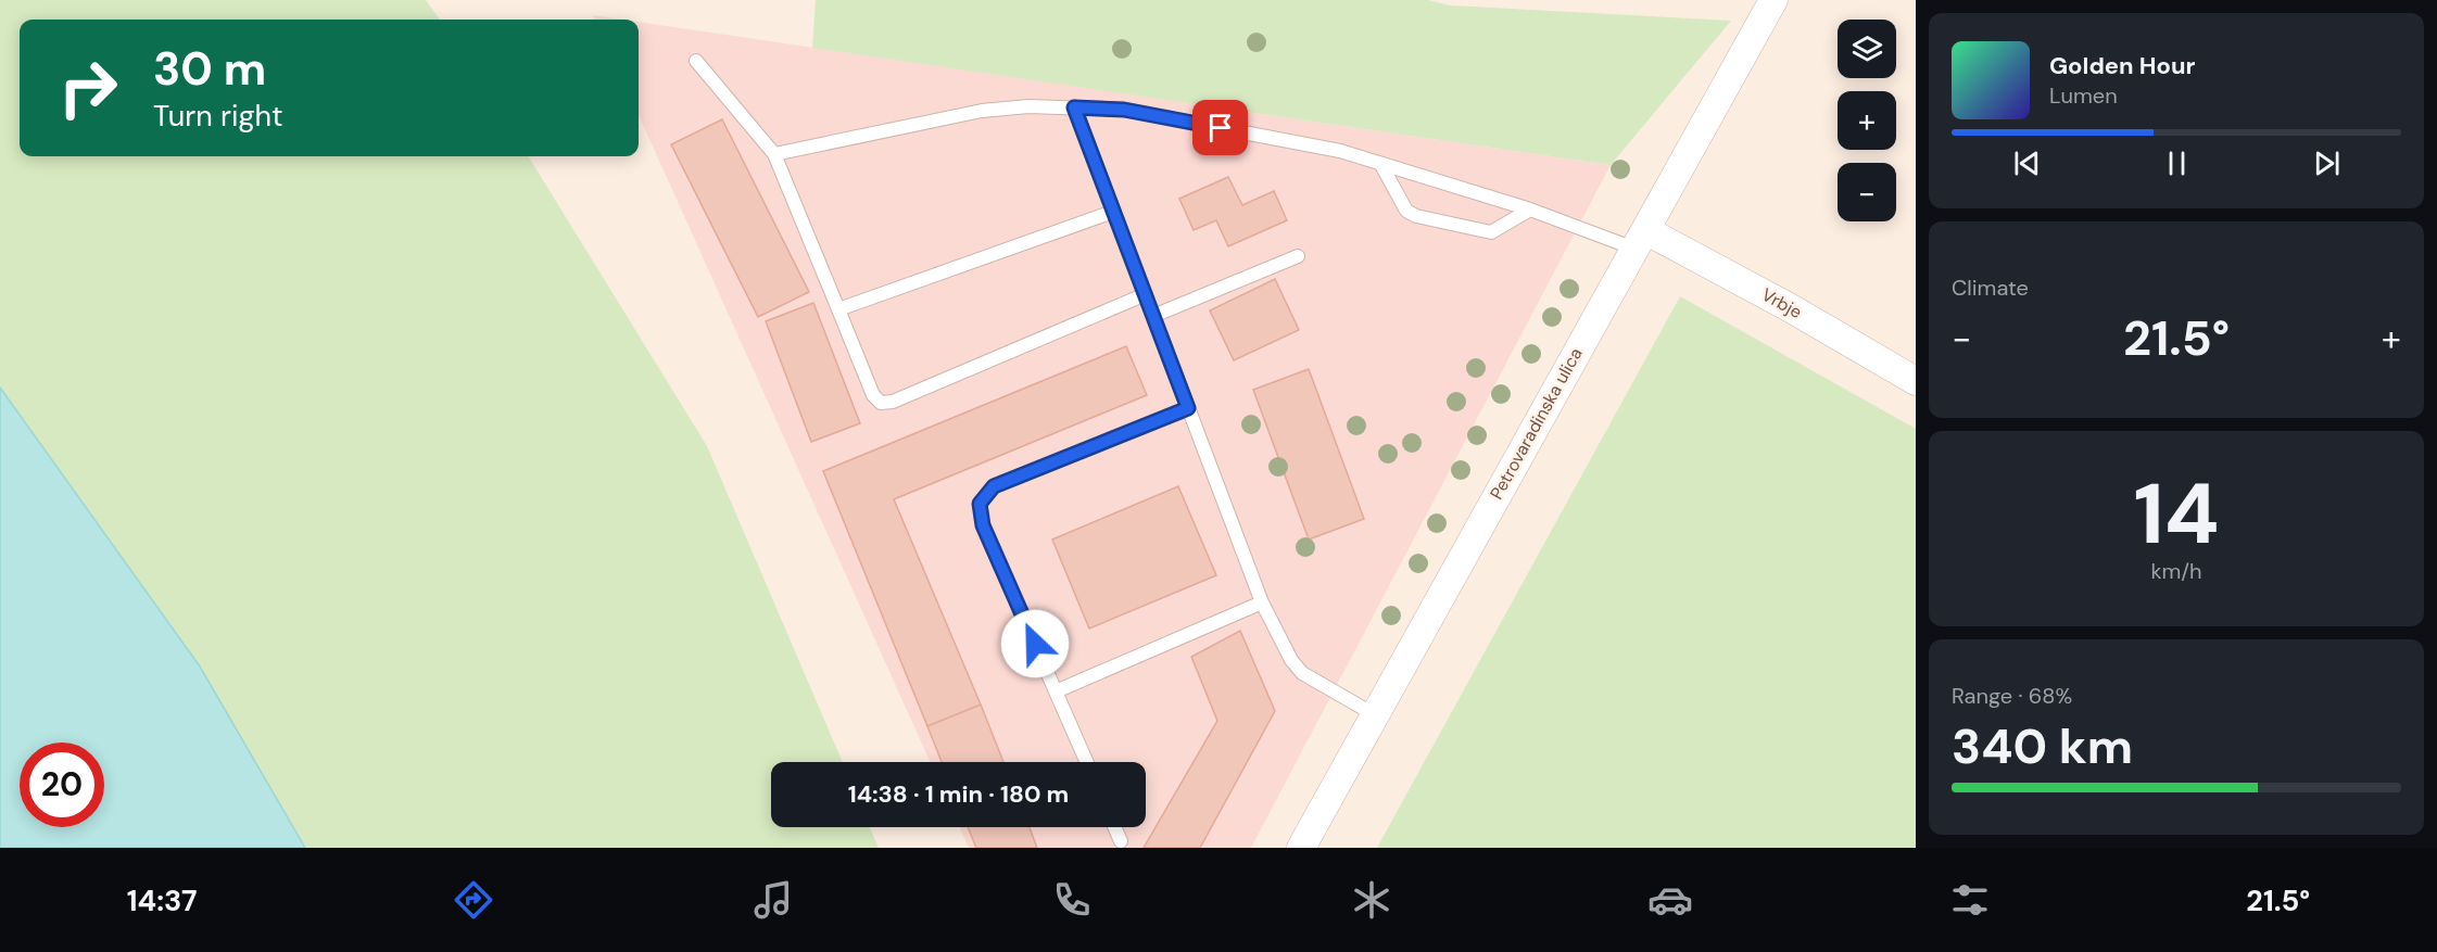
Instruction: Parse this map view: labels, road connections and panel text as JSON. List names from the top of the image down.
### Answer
{
  "streets": {
    "street": ["Vrbje", "Petrovaradinska ulica"]
  },
  "crossings": [
    ["Vrbje", "Petrovaradinska ulica"]
  ],
  "page": {
    "map_buttons": ["+", "−"],
    "turn": ["30 m", "Turn right"],
    "song": ["Golden Hour", "Lumen"],
    "tile": [
      "Climate",
      ["14", "km/h"],
      ["Range · 68%", "340 km"]
    ],
    "heat": ["−", "21.5°", "+"],
    "limit": "20",
    "trip": "14:38 · 1 min · 180 m",
    "tabs": ["14:37", "21.5°"]
  }
}
